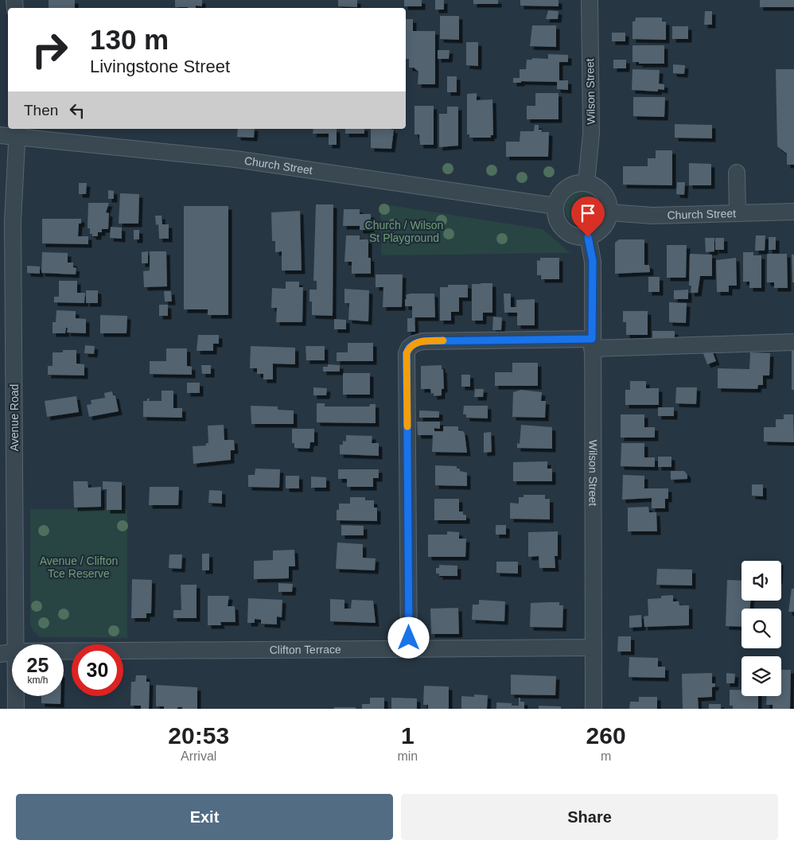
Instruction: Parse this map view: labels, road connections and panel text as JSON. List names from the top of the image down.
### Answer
{
  "streets": {
    "street": [
      "Wilson Street",
      "Church Street",
      "Avenue Road",
      "Clifton Terrace"
    ]
  },
  "crossings": [
    ["Wilson Street", "Church Street"],
    ["Wilson Street", "Clifton Terrace"],
    ["Church Street", "Avenue Road"]
  ],
  "parks": ["Church / Wilson St Playground", "Avenue / Clifton Tce Reserve"],
  "page": {
    "turn": ["130 m", "Livingstone Street"],
    "then": "Then",
    "speed": "25 km/h",
    "limit": "30",
    "eta": [
      "20:53",
      "Arrival",
      "1",
      "min",
      "260",
      "m"
    ],
    "buttons": ["Exit", "Share"]
  }
}
